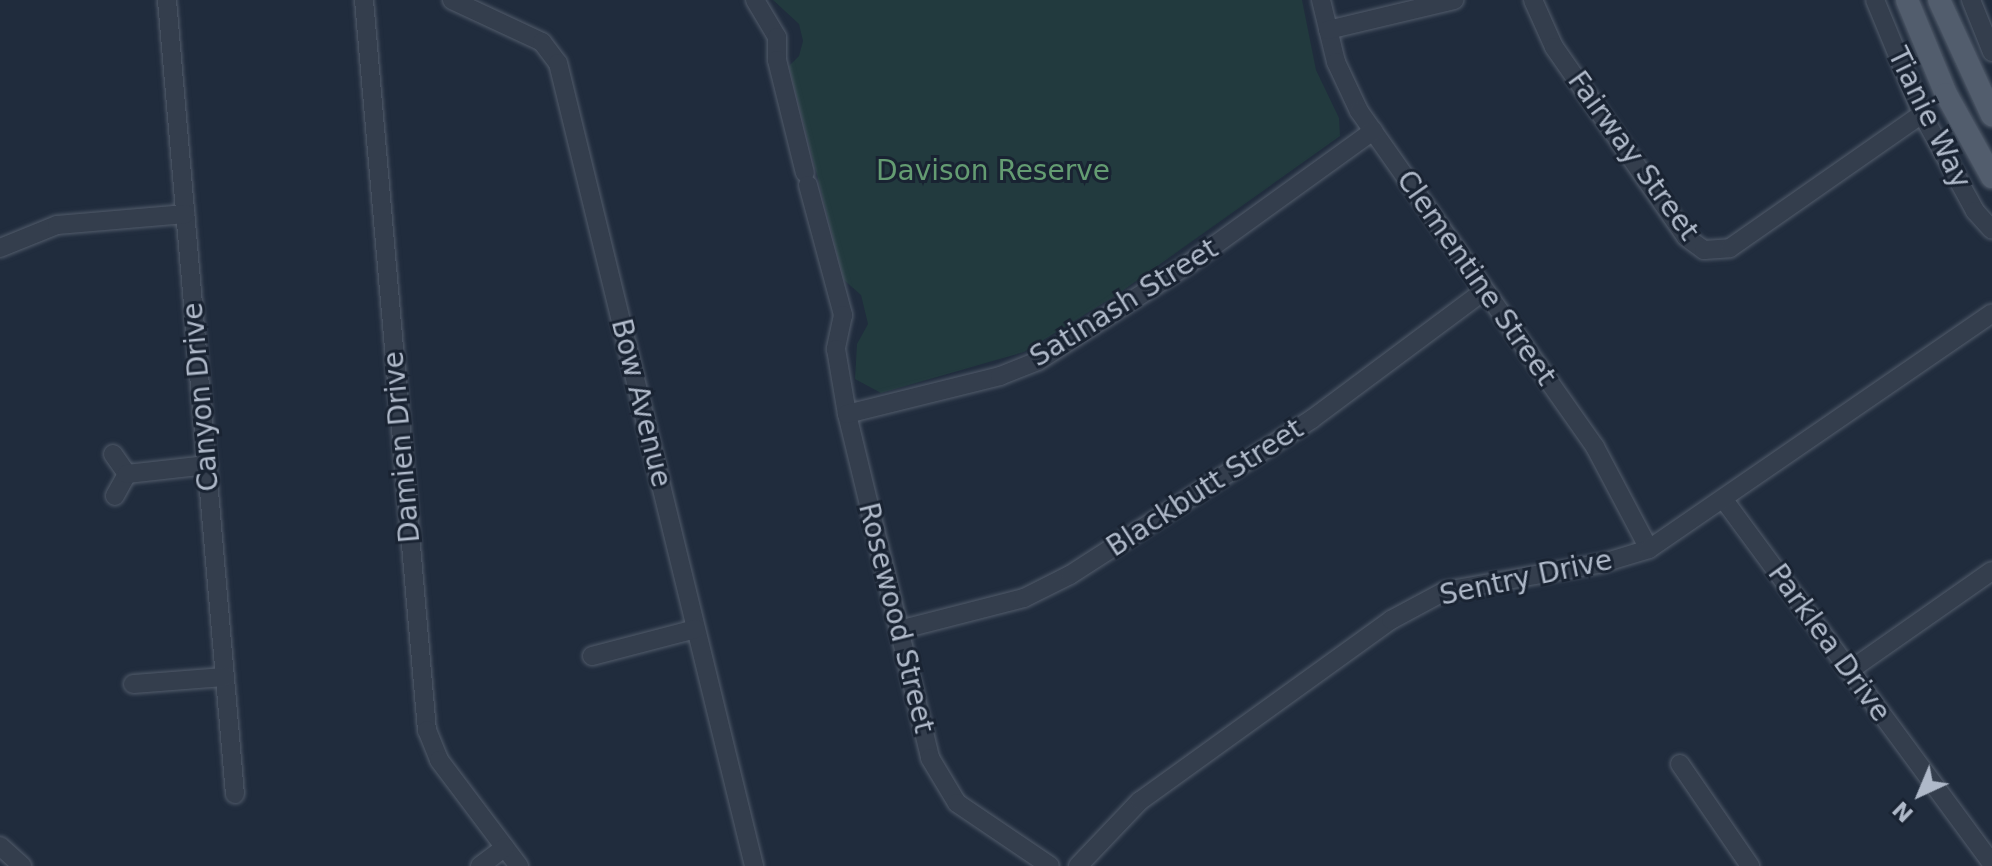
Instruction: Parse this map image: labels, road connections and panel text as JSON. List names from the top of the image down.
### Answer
{
  "streets": {
    "street": [
      "Tianie Way",
      "Fairway Street",
      "Clementine Street",
      "Satinash Street",
      "Canyon Drive",
      "Bow Avenue",
      "Damien Drive",
      "Blackbutt Street",
      "Sentry Drive",
      "Rosewood Street",
      "Parklea Drive"
    ]
  },
  "crossings": [
    ["Tianie Way", "Fairway Street"],
    ["Clementine Street", "Satinash Street"],
    ["Clementine Street", "Blackbutt Street"],
    ["Clementine Street", "Sentry Drive"],
    ["Satinash Street", "Rosewood Street"],
    ["Blackbutt Street", "Rosewood Street"],
    ["Sentry Drive", "Parklea Drive"]
  ],
  "parks": ["Davison Reserve"],
  "north": "bottom left"
}
